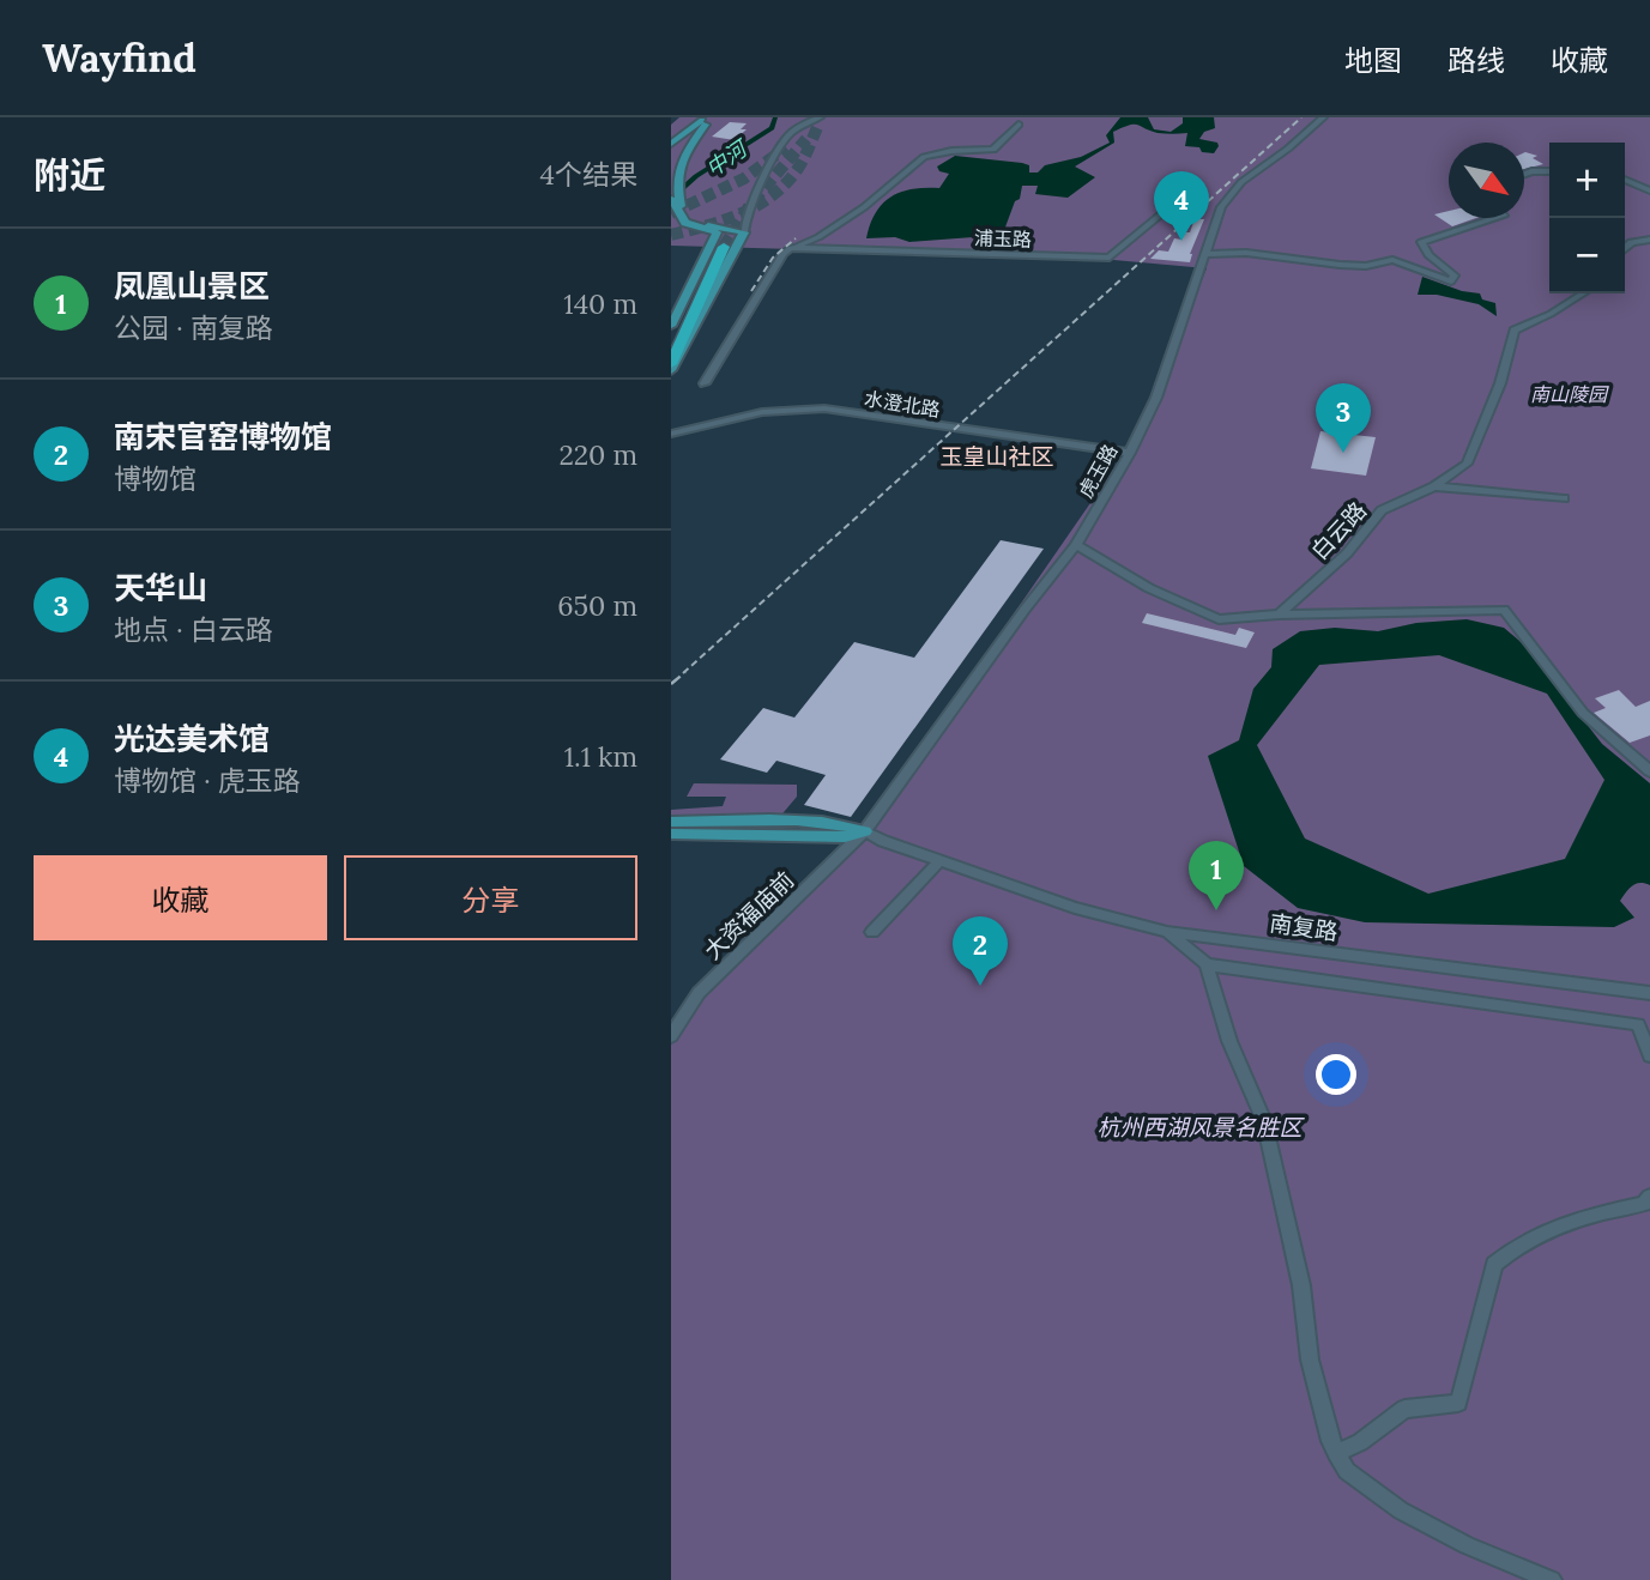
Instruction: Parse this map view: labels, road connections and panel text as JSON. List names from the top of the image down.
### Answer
{
  "streets": {
    "main road": ["南复路"],
    "street": [
      "浦玉路",
      "水澄北路",
      "虎玉路",
      "白云路",
      "大资福庙前"
    ]
  },
  "crossings": [
    ["水澄北路", "虎玉路"],
    ["虎玉路", "大资福庙前"],
    ["虎玉路", "南复路"],
    ["大资福庙前", "南复路"]
  ],
  "districts": ["玉皇山社区"],
  "water": ["中河"],
  "parks": ["南山陵园", "杭州西湖风景名胜区"],
  "north": "bottom right",
  "page": {
    "header": "Wayfind",
    "nav": ["地图", "路线", "收藏"],
    "heading": ["附近", "4个结果"],
    "map_buttons": ["+", "−"],
    "pins": [
      "4",
      "3",
      "1",
      "2"
    ],
    "list": [
      {
        "mark": "1",
        "name": "凤凰山景区",
        "note": "公园 · 南复路",
        "value": "140 m"
      },
      {
        "mark": "2",
        "name": "南宋官窑博物馆",
        "note": "博物馆",
        "value": "220 m"
      },
      {
        "mark": "3",
        "name": "天华山",
        "note": "地点 · 白云路",
        "value": "650 m"
      },
      {
        "mark": "4",
        "name": "光达美术馆",
        "note": "博物馆 · 虎玉路",
        "value": "1.1 km"
      }
    ],
    "buttons": ["收藏", "分享"]
  }
}
